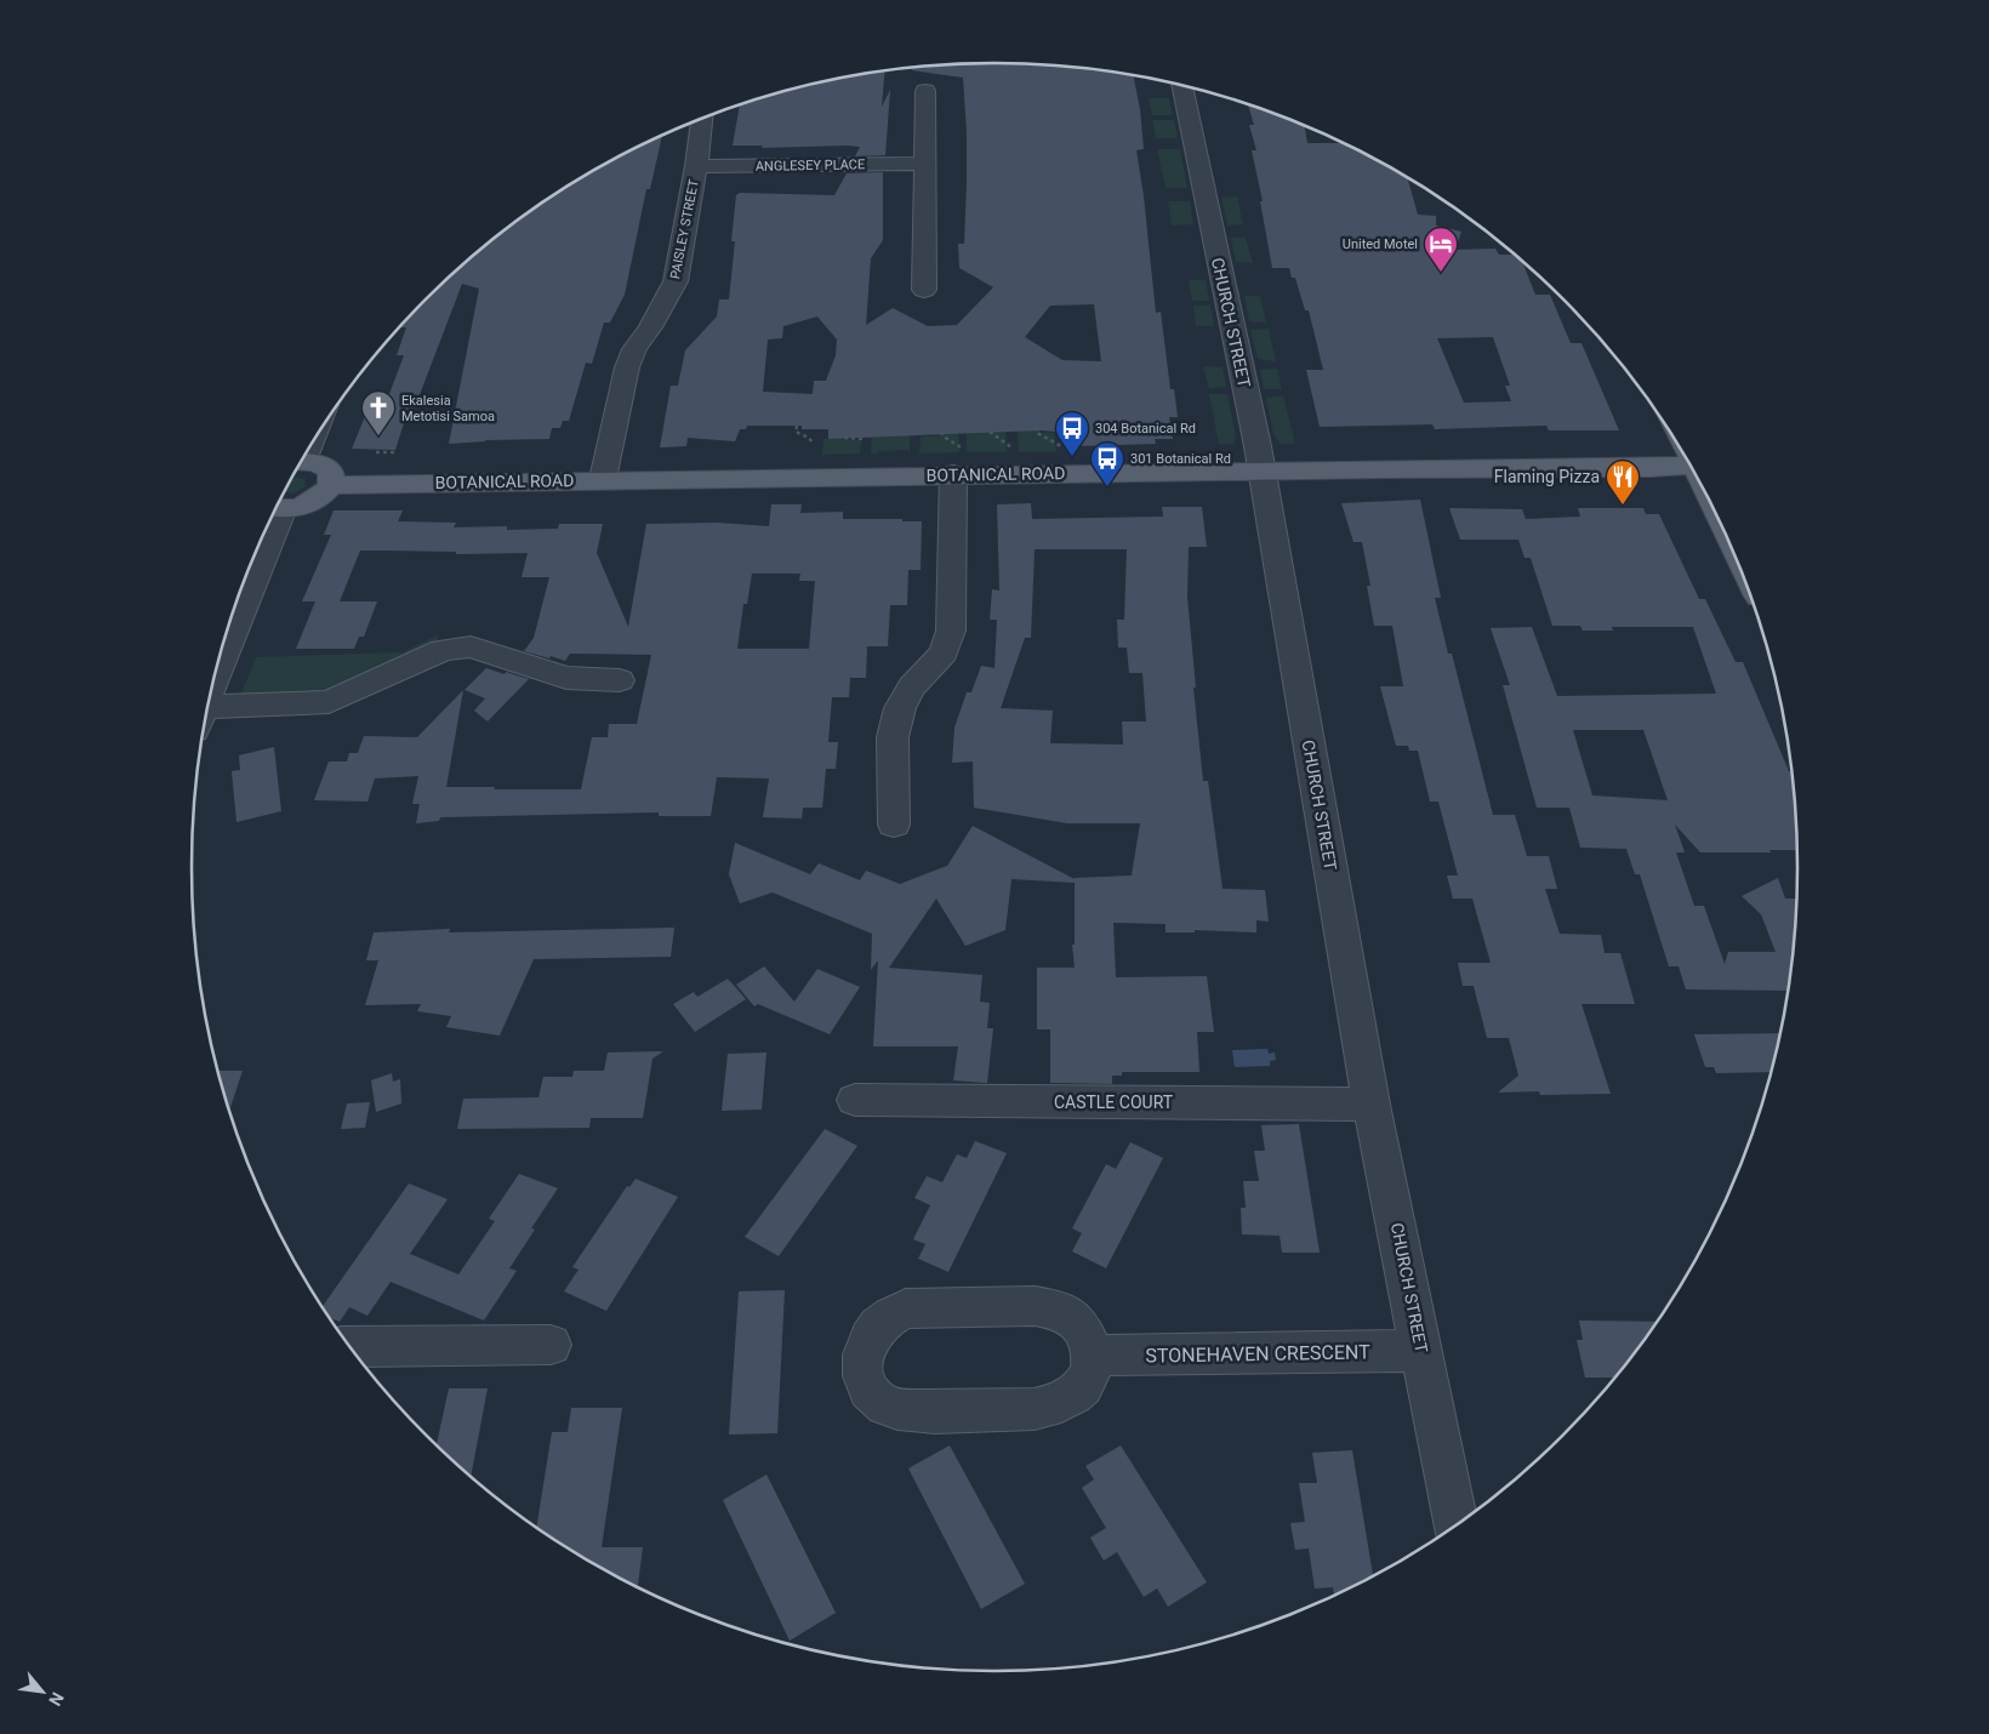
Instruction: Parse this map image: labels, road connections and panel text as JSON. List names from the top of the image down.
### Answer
{
  "streets": {
    "main road": ["BOTANICAL ROAD"],
    "street": [
      "ANGLESEY PLACE",
      "PAISLEY STREET",
      "CHURCH STREET",
      "CASTLE COURT",
      "STONEHAVEN CRESCENT"
    ]
  },
  "crossings": [
    ["ANGLESEY PLACE", "PAISLEY STREET"],
    ["PAISLEY STREET", "BOTANICAL ROAD"],
    ["CHURCH STREET", "BOTANICAL ROAD"],
    ["CHURCH STREET", "CASTLE COURT"],
    ["CHURCH STREET", "STONEHAVEN CRESCENT"]
  ],
  "places": {
    "hotel": ["United Motel"],
    "church": ["Ekalesia Metotisi Samoa"],
    "bus stop": ["304 Botanical Rd", "301 Botanical Rd"],
    "restaurant": ["Flaming Pizza"]
  },
  "north": "bottom right"
}
